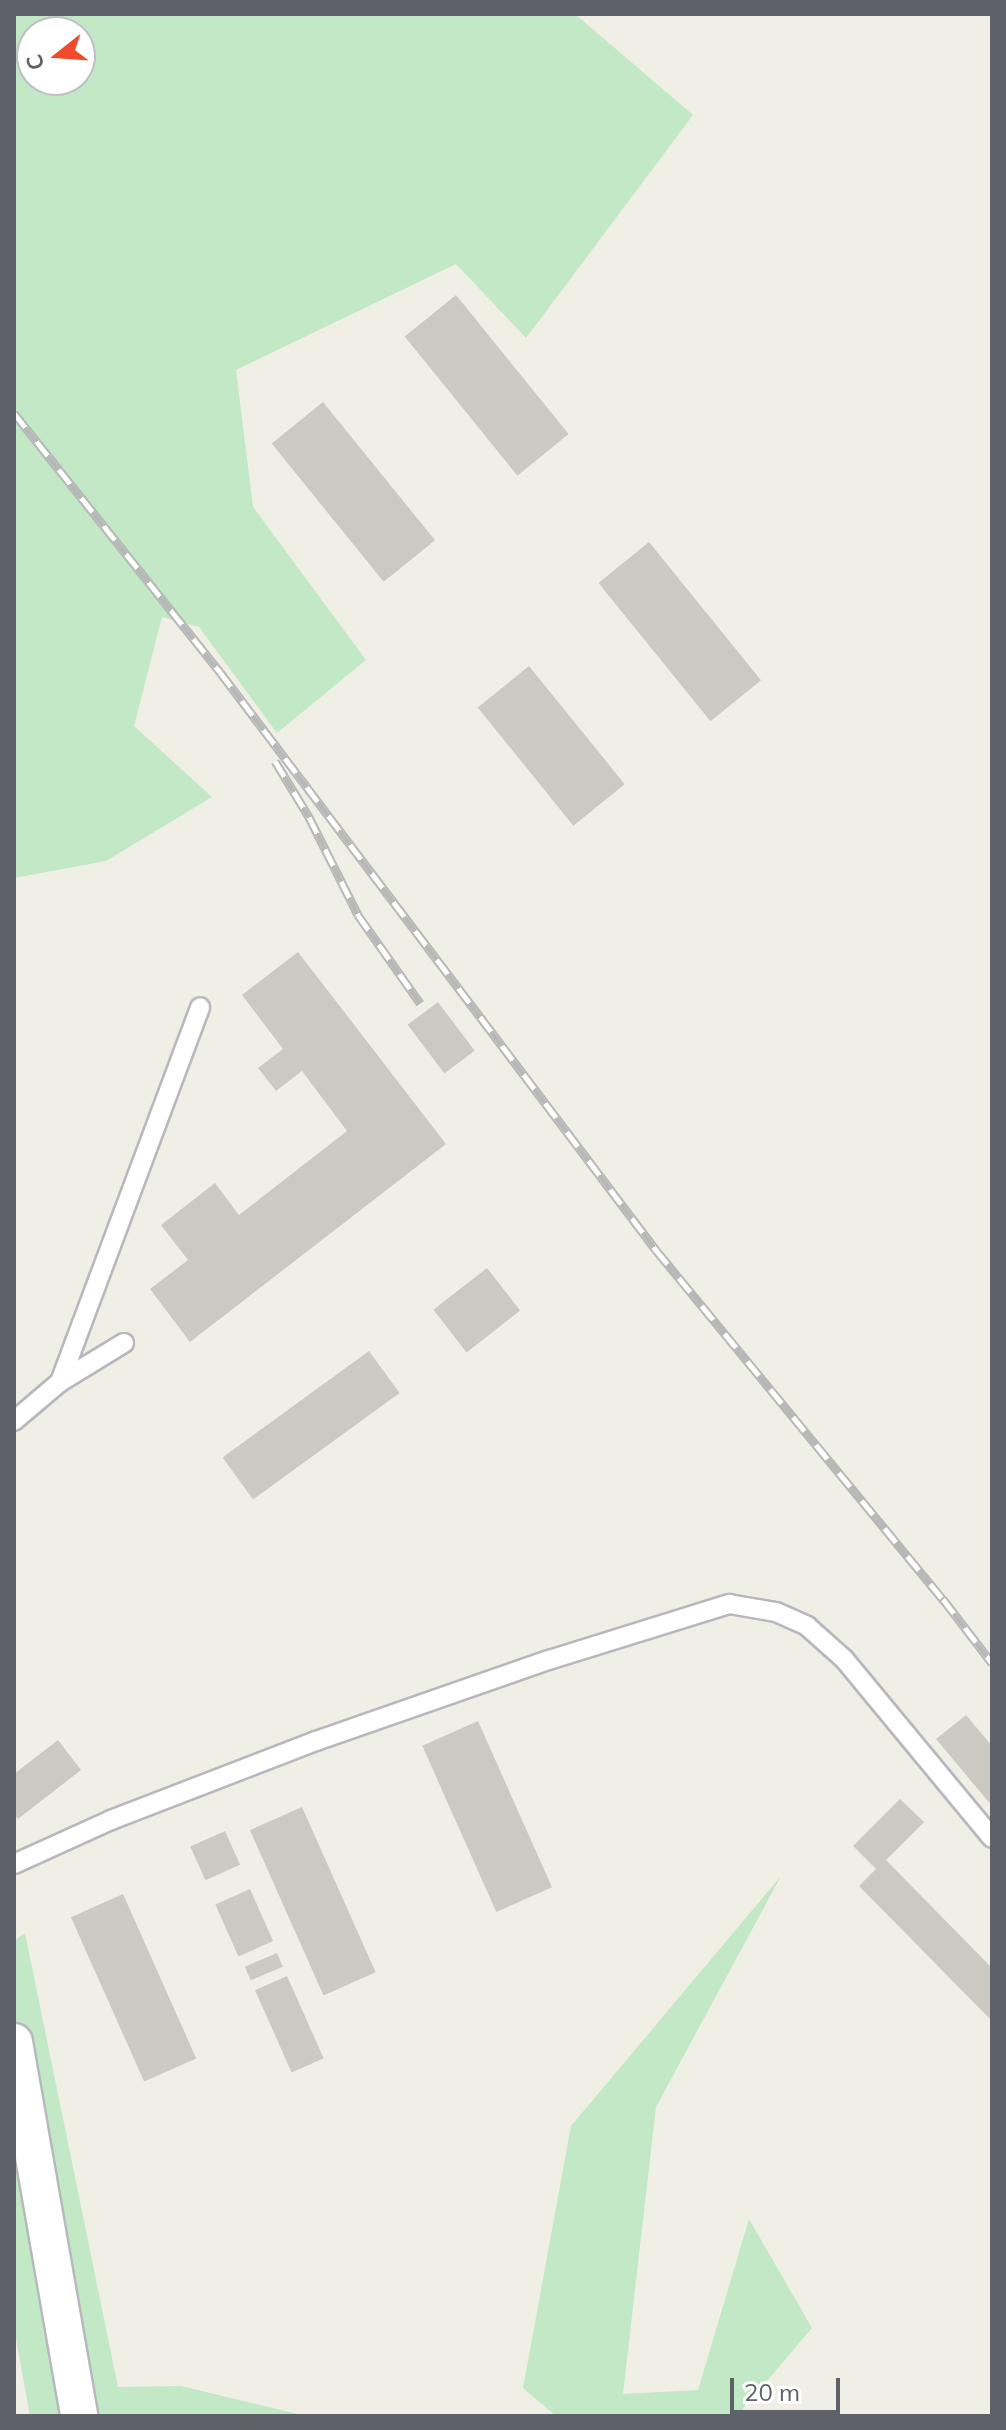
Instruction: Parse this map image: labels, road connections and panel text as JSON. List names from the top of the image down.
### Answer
{
  "scale_bar": "20 m",
  "north": "left"
}
